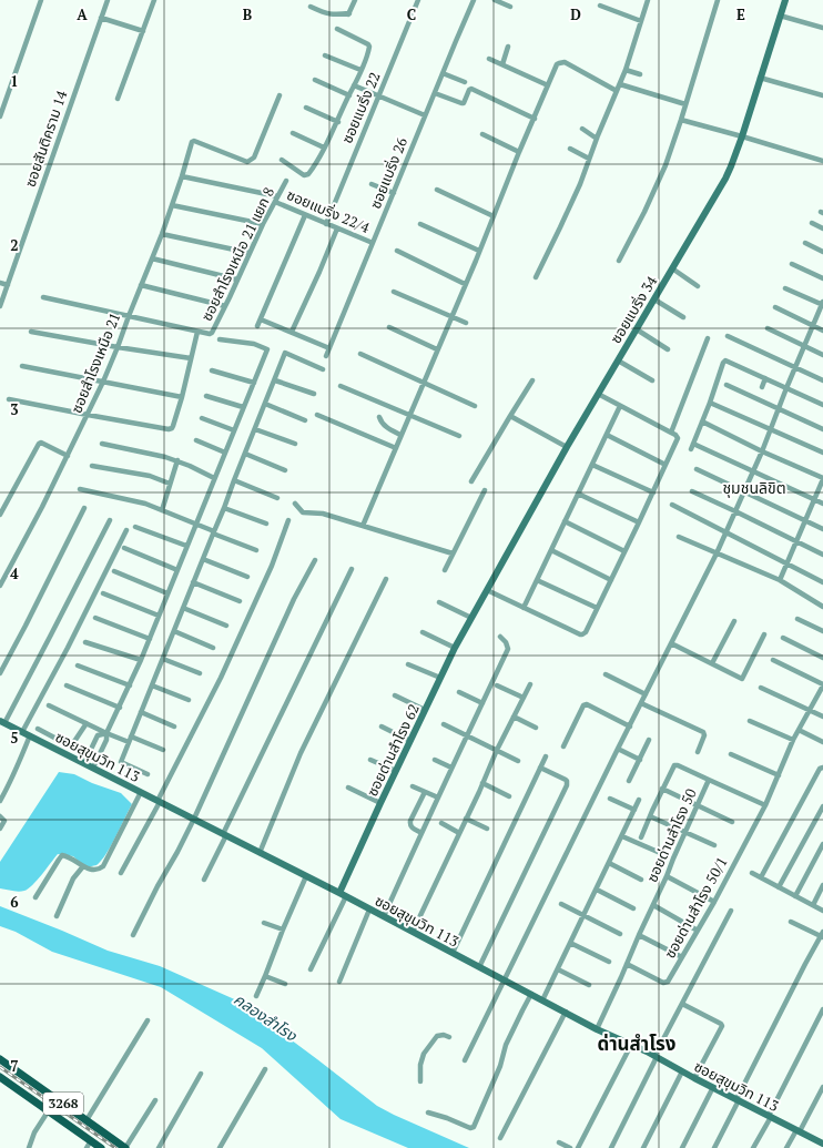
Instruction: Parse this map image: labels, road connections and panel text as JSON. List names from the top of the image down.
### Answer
{
  "streets": {
    "main road": ["3268"],
    "street": [
      "ซอยแบริ่ง 22",
      "ซอยสันติคราม 14",
      "ซอยแบริ่ง 26",
      "ซอยแบริ่ง 22/4",
      "ซอยสำโรงเหนือ 21 แยก 8",
      "ซอยแบริ่ง 34",
      "ซอยสำโรงเหนือ 21",
      "ซอยด่านสำโรง 62",
      "ซอยสุขุมวิท 113",
      "ซอยด่านสำโรง 50",
      "ซอยด่านสำโรง 50/1"
    ]
  },
  "crossings": [
    ["ซอยแบริ่ง 22", "ซอยแบริ่ง 22/4"],
    ["ซอยแบริ่ง 26", "ซอยแบริ่ง 22/4"],
    ["ซอยแบริ่ง 22/4", "ซอยสำโรงเหนือ 21 แยก 8"],
    ["ซอยแบริ่ง 22/4", "ซอยสำโรงเหนือ 21"],
    ["ซอยสำโรงเหนือ 21 แยก 8", "ซอยสำโรงเหนือ 21"],
    ["ซอยแบริ่ง 34", "ซอยด่านสำโรง 62"],
    ["ซอยด่านสำโรง 62", "ซอยสุขุมวิท 113"],
    ["ซอยสุขุมวิท 113", "ซอยด่านสำโรง 50"],
    ["ซอยด่านสำโรง 50", "ซอยด่านสำโรง 50/1"]
  ],
  "districts": ["ชุมชนลิขิต", "ด่านสำโรง"],
  "water": ["คลองสำโรง"],
  "grid": {
    "columns": [
      "A",
      "B",
      "C",
      "D",
      "E"
    ],
    "rows": [
      "1",
      "2",
      "3",
      "4",
      "5",
      "6",
      "7"
    ]
  }
}
